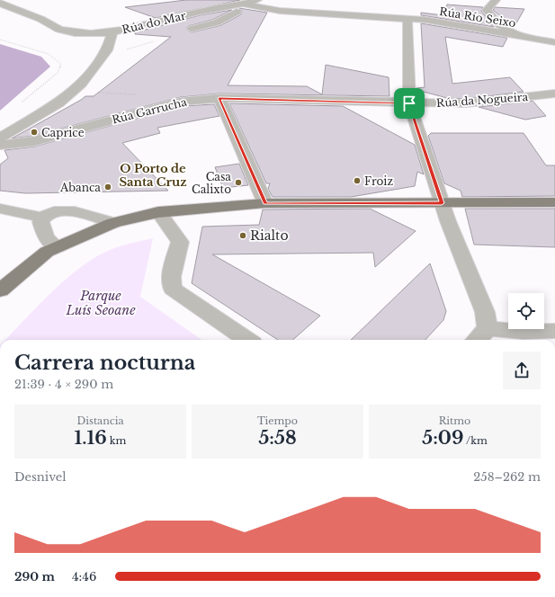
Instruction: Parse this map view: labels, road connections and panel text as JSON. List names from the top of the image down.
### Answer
{
  "streets": {
    "street": [
      "Rúa Río Seixo",
      "Rúa do Mar",
      "Rúa da Nogueira",
      "Rúa Garrucha"
    ]
  },
  "crossings": [
    ["Rúa Río Seixo", "Rúa do Mar"],
    ["Rúa da Nogueira", "Rúa Garrucha"]
  ],
  "districts": ["O Porto de Santa Cruz"],
  "parks": ["Parque Luís Seoane"],
  "places": [
    "Caprice",
    "Froiz",
    "Casa Calixto",
    "Abanca",
    "Rialto"
  ],
  "page": {
    "heading": ["Carrera nocturna", "21:39 · 4 × 290 m"],
    "stats": [
      ["Distancia", "1.16 km"],
      ["Tiempo", "5:58"],
      ["Ritmo", "5:09 /km"]
    ],
    "chart": ["Desnivel", "258–262 m"],
    "list": [
      {
        "name": "290 m",
        "note": "4:46"
      }
    ]
  }
}
